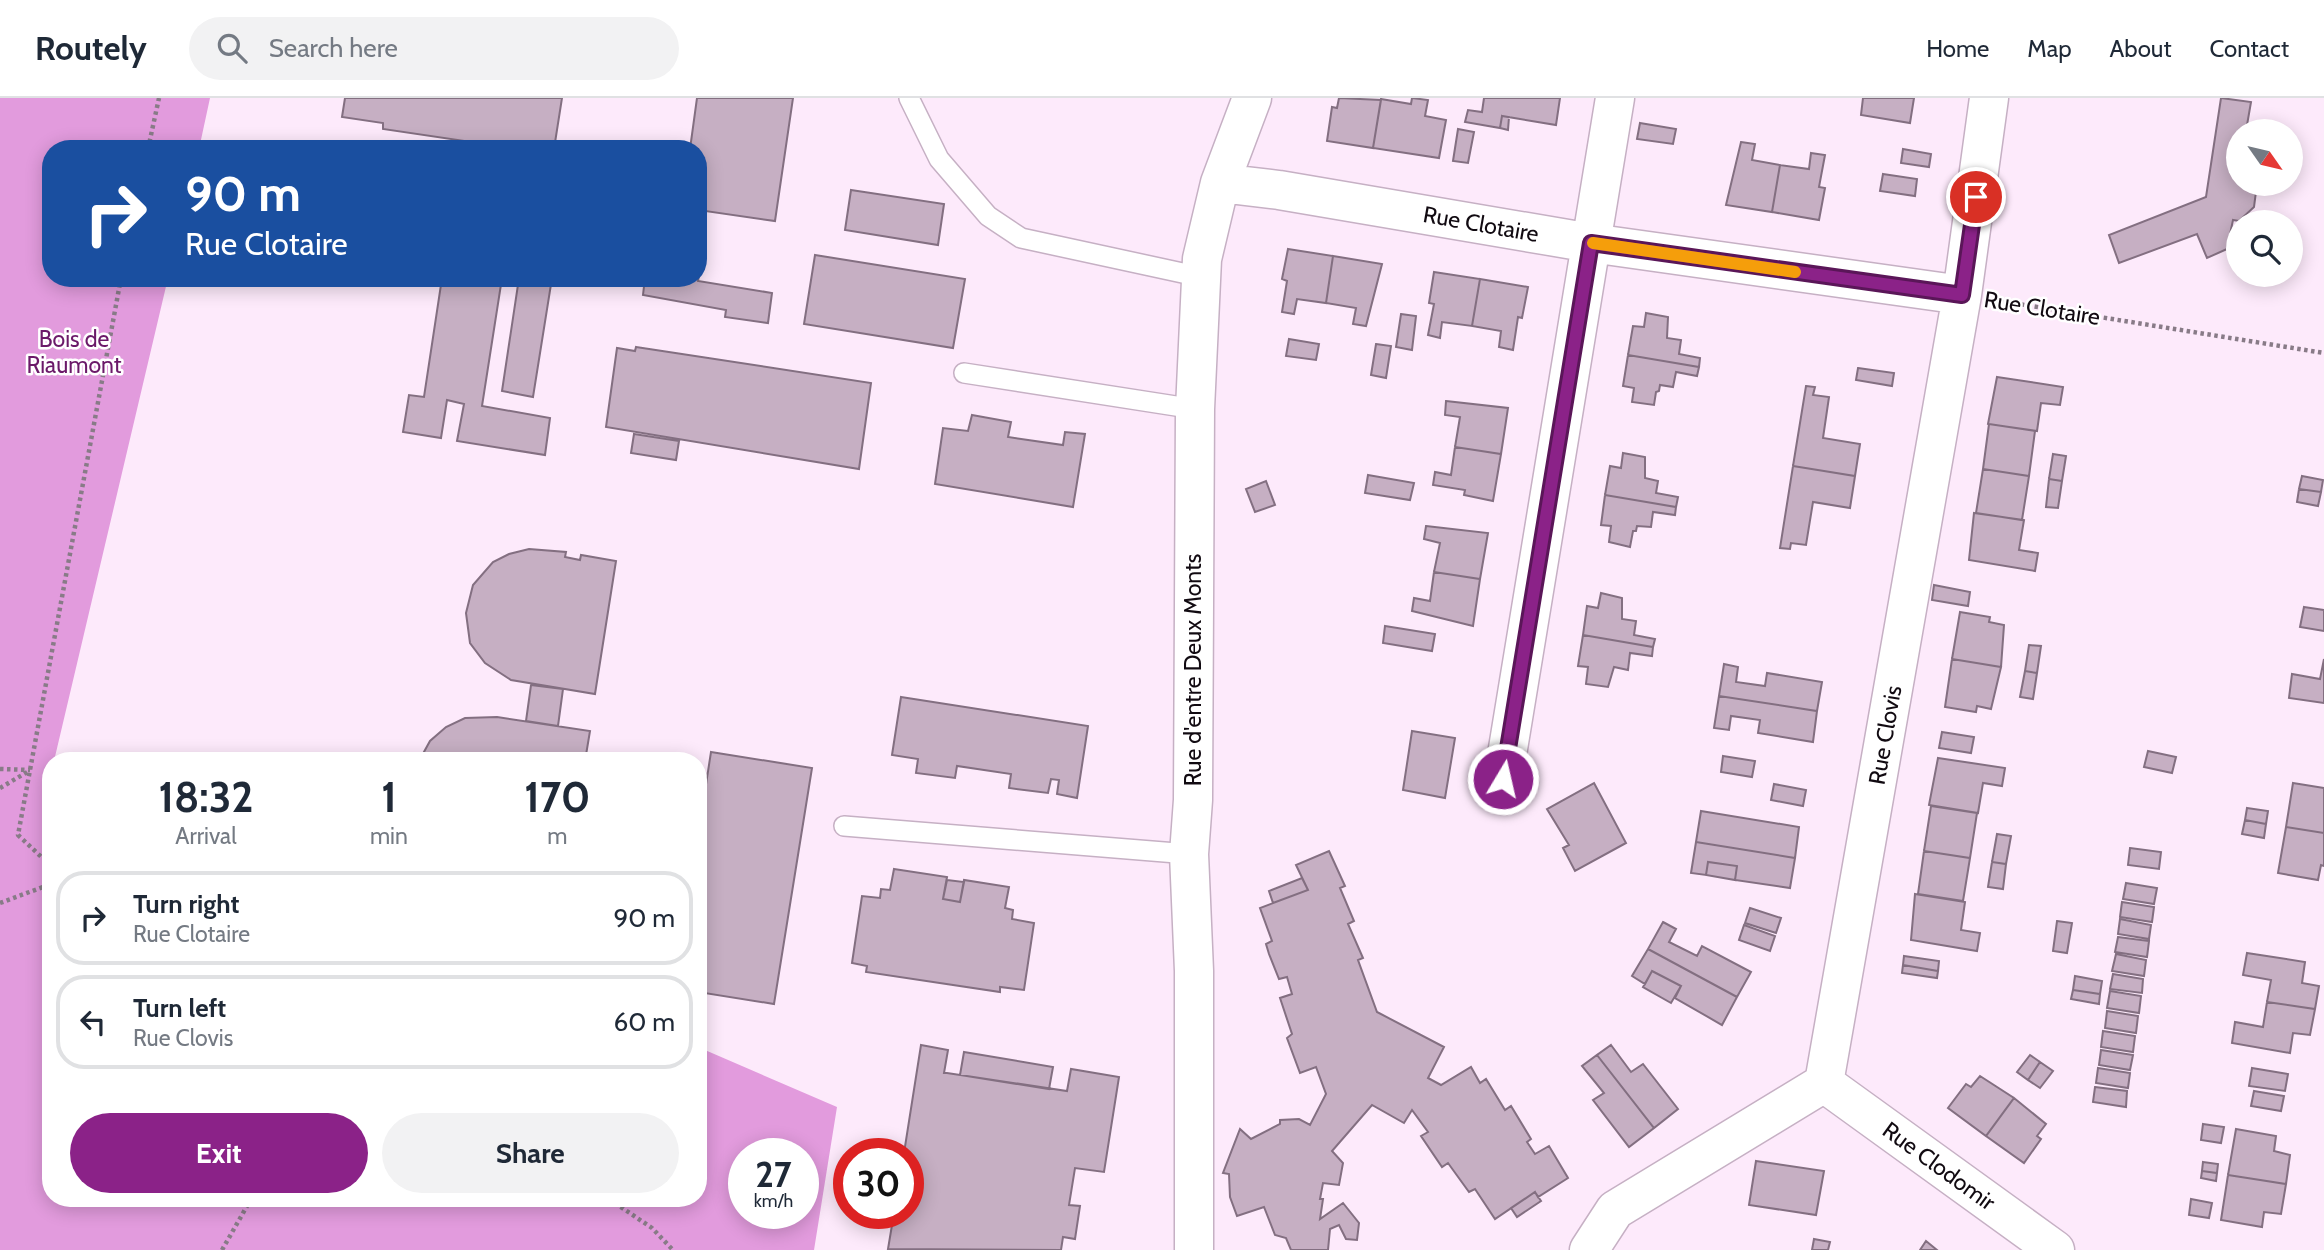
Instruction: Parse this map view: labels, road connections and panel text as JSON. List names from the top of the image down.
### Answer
{
  "streets": {
    "street": [
      "Rue Clotaire",
      "Rue d'entre Deux Monts",
      "Rue Clovis",
      "Rue Clodomir"
    ]
  },
  "crossings": [
    ["Rue Clotaire", "Rue d'entre Deux Monts"],
    ["Rue Clotaire", "Rue Clovis"],
    ["Rue Clovis", "Rue Clodomir"]
  ],
  "parks": ["Bois de Riaumont"],
  "north": "bottom right",
  "page": {
    "header": "Routely",
    "search": "Search here",
    "nav": [
      "Home",
      "Map",
      "About",
      "Contact"
    ],
    "turn": ["90 m", "Rue Clotaire"],
    "eta": [
      "18:32",
      "Arrival",
      "1",
      "min",
      "170",
      "m"
    ],
    "list": [
      {
        "name": "Turn right",
        "note": "Rue Clotaire",
        "value": "90 m"
      },
      {
        "name": "Turn left",
        "note": "Rue Clovis",
        "value": "60 m"
      }
    ],
    "buttons": ["Exit", "Share"],
    "speed": "27 km/h",
    "limit": "30"
  }
}
